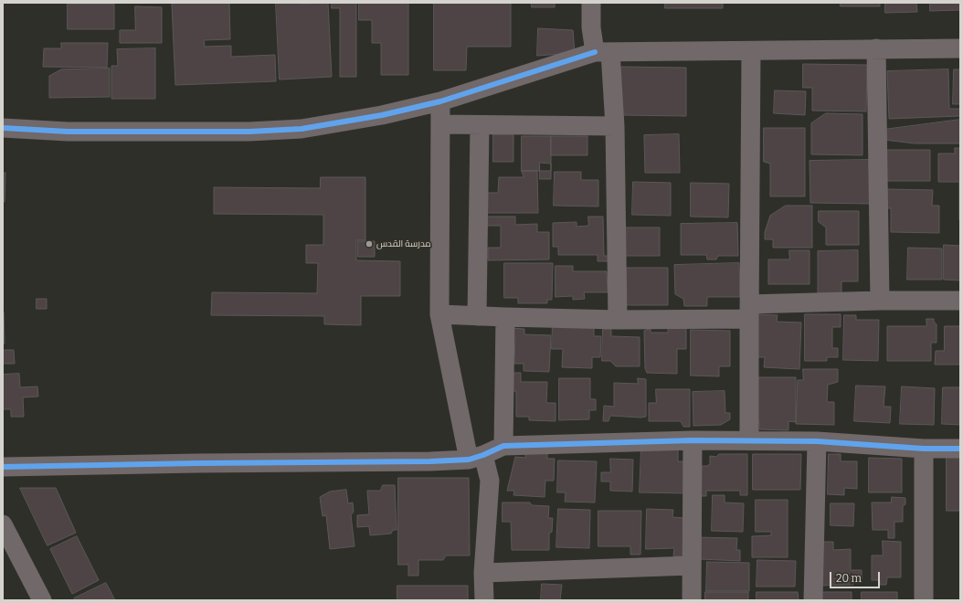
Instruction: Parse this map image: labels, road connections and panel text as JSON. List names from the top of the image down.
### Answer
{
  "places": ["مدرسة القدس"],
  "scale_bar": "20 m"
}
